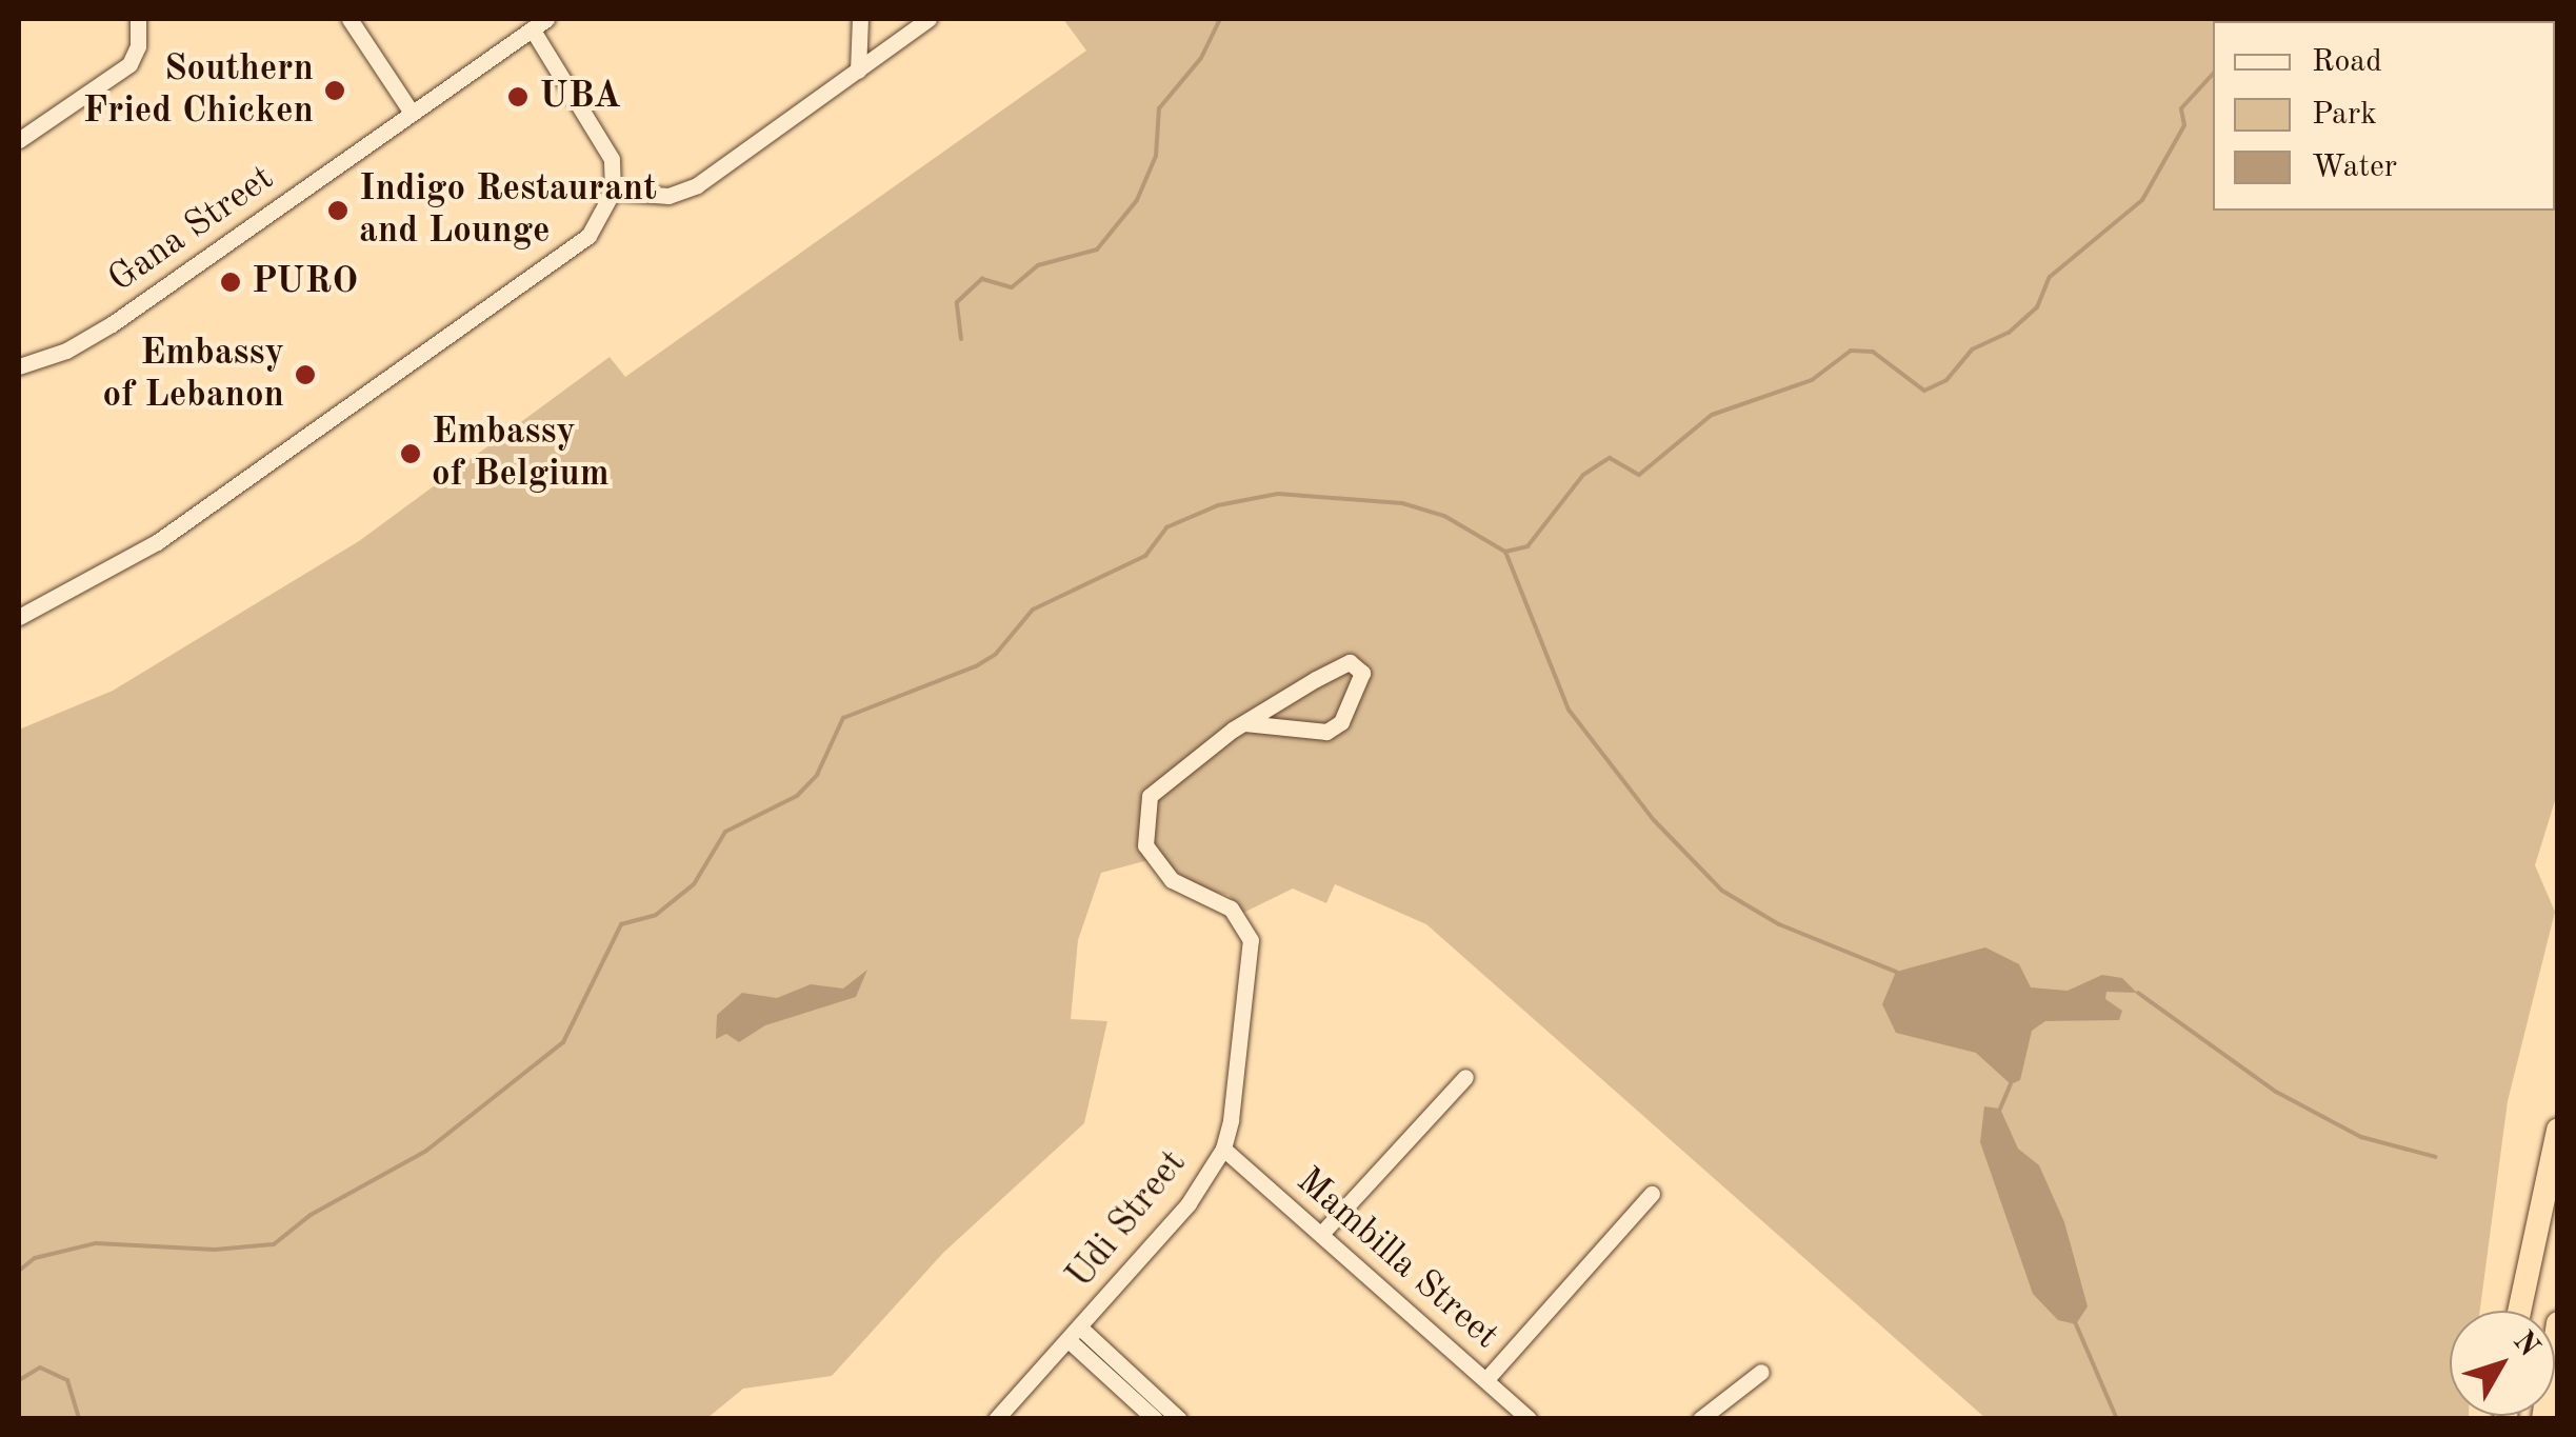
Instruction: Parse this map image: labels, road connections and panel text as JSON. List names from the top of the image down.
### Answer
{
  "streets": {
    "street": ["Gana Street", "Udi Street", "Mambilla Street"]
  },
  "crossings": [
    ["Udi Street", "Mambilla Street"]
  ],
  "places": [
    "Southern Fried Chicken",
    "UBA",
    "Indigo Restaurant and Lounge",
    "PURO",
    "Embassy of Lebanon",
    "Embassy of Belgium"
  ],
  "legend": ["Road", "Park", "Water"],
  "north": "top right"
}
